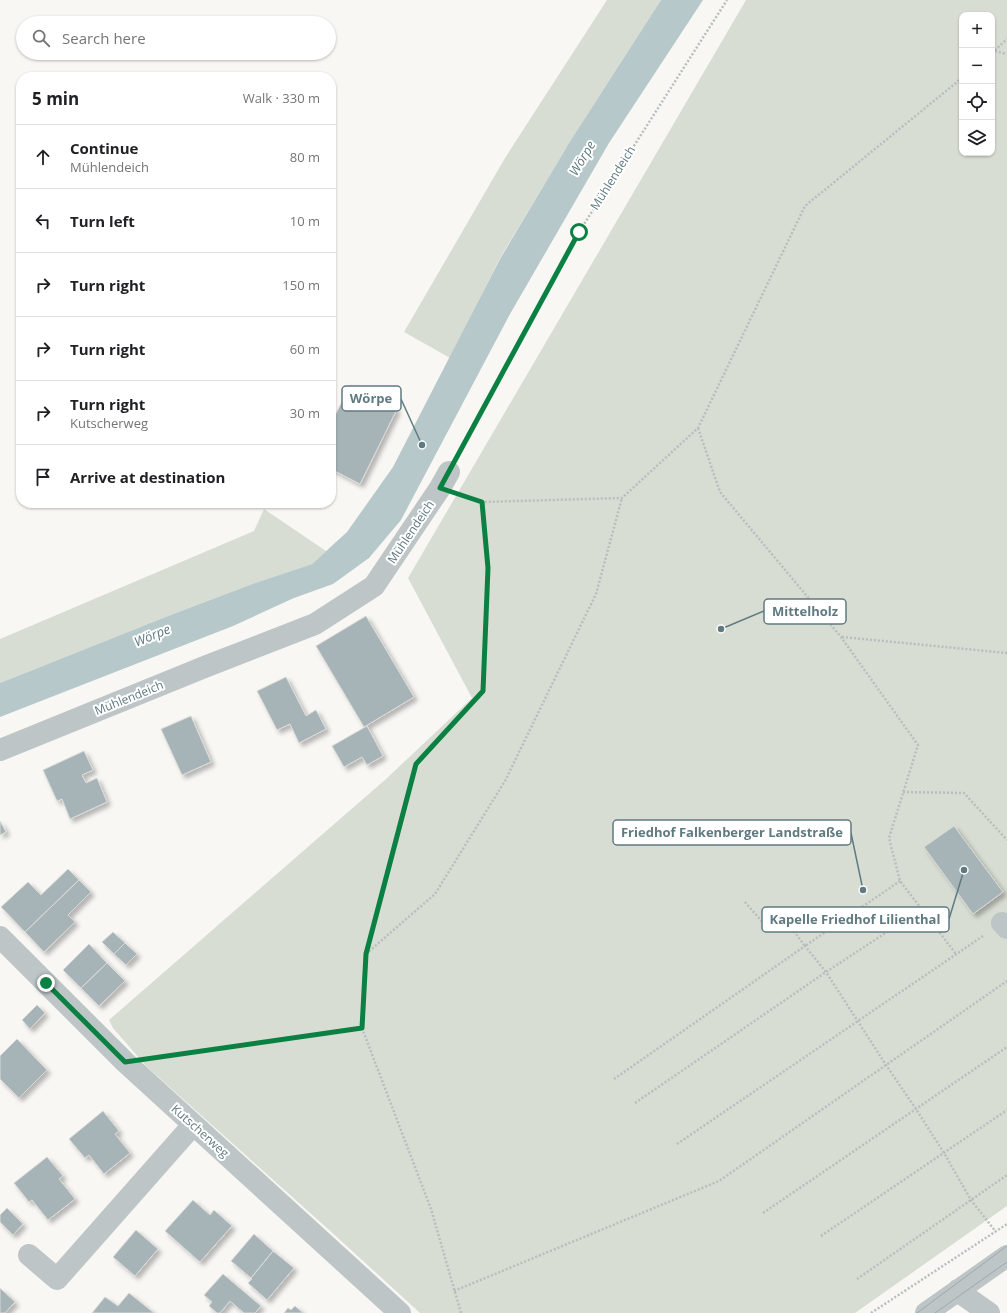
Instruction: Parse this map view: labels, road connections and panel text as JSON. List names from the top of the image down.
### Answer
{
  "streets": {
    "street": ["Mühlendeich", "Kutscherweg"]
  },
  "water": ["Wörpe"],
  "places": [
    "Wörpe",
    "Mittelholz",
    "Kapelle Friedhof Lilienthal",
    "Friedhof Falkenberger Landstraße"
  ],
  "page": {
    "map_buttons": ["+", "−"],
    "search": "Search here",
    "heading": ["5 min", "Walk · 330 m"],
    "list": [
      ["Continue", "Mühlendeich", "80 m"],
      ["Turn left", "10 m"],
      ["Turn right", "150 m"],
      ["Turn right", "60 m"],
      ["Turn right", "Kutscherweg", "30 m"],
      "Arrive at destination"
    ]
  }
}
